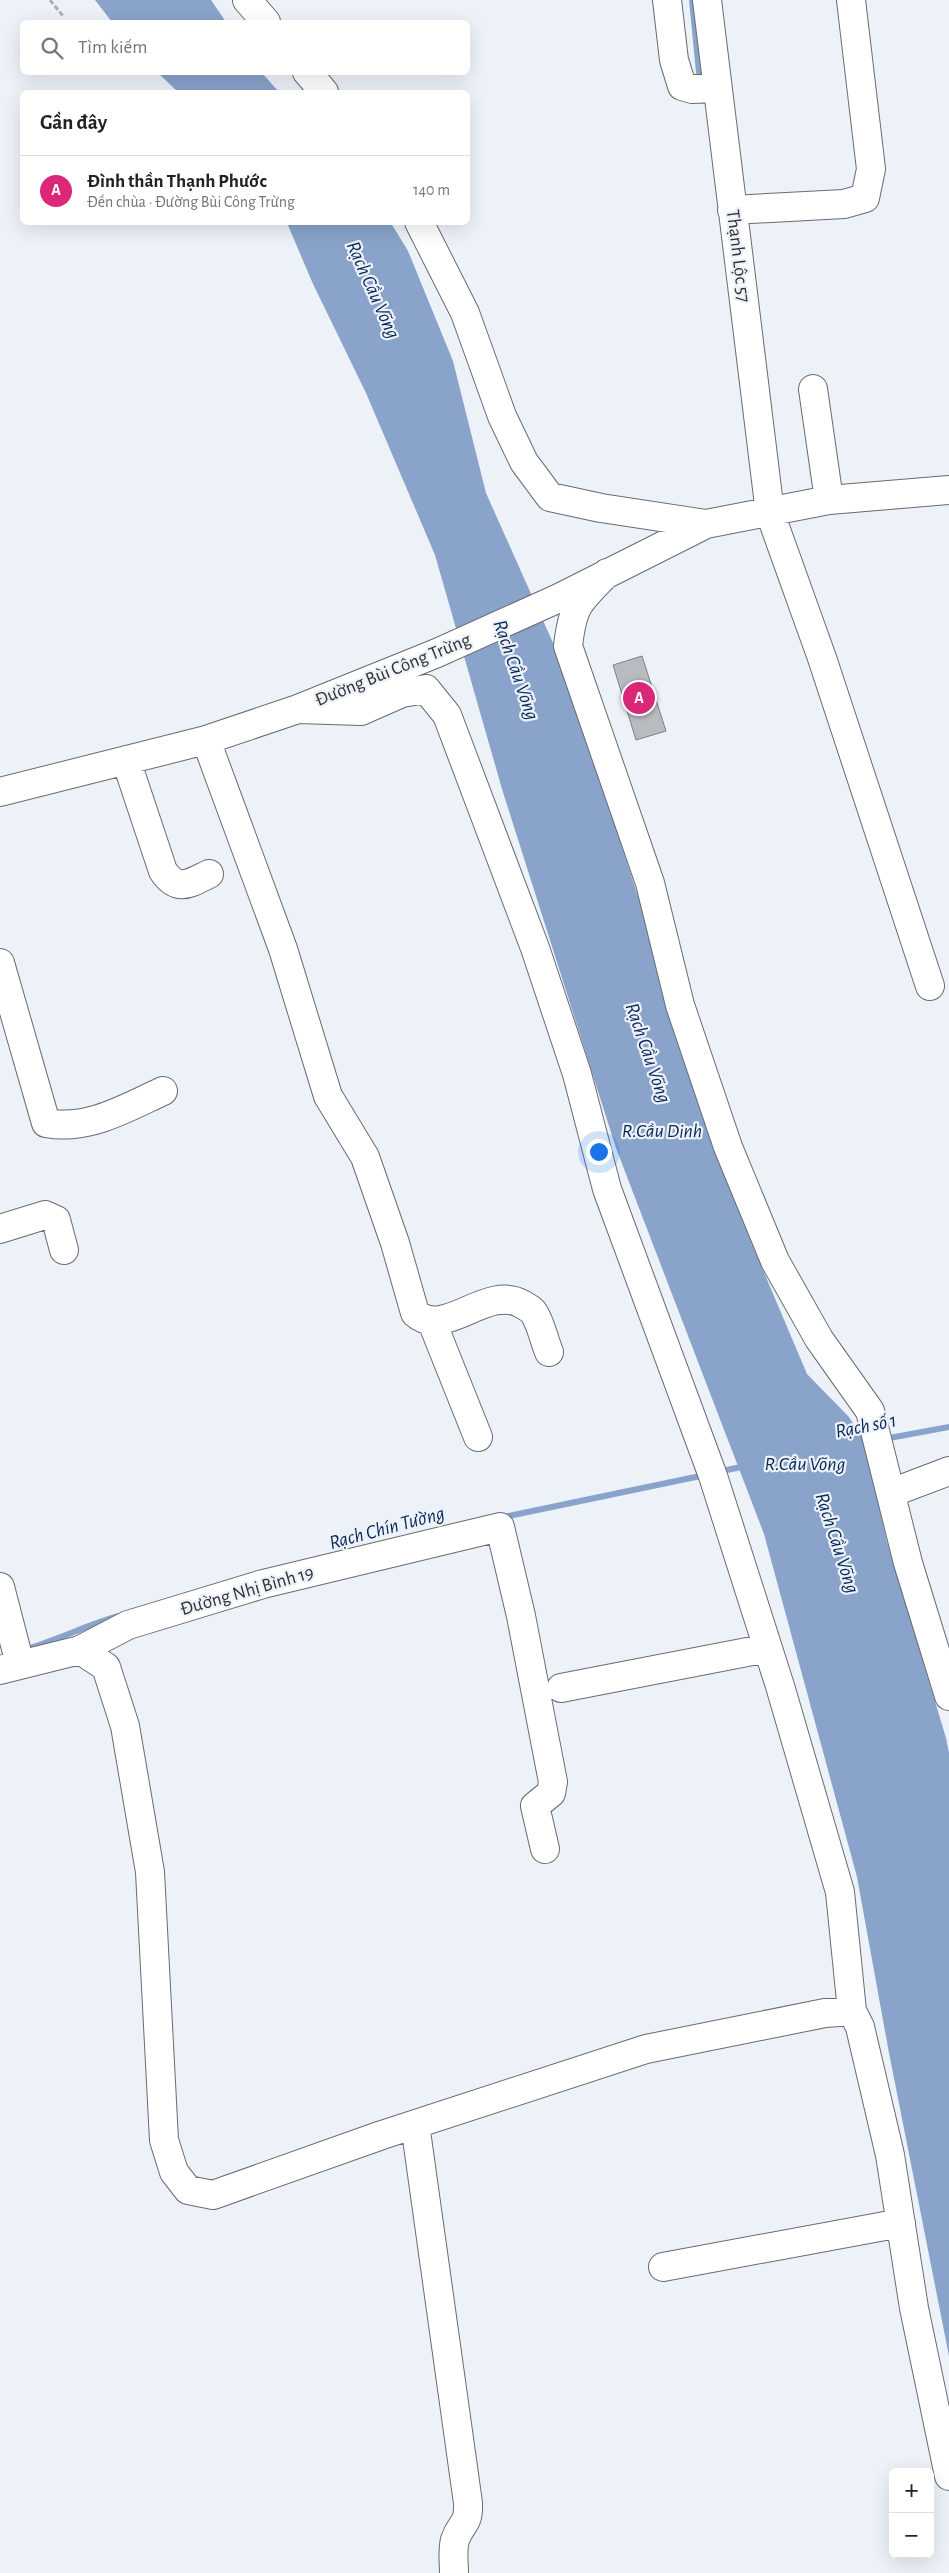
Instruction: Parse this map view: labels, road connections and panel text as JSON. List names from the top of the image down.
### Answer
{
  "streets": {
    "street": ["Thạnh Lộc 57", "Đường Bùi Công Trừng", "Đường Nhị Bình 19"]
  },
  "crossings": [
    ["Thạnh Lộc 57", "Đường Bùi Công Trừng"]
  ],
  "water": [
    "Rạch Cầu Võng",
    "R.Cầu Dinh",
    "Rạch số 1",
    "R.Cầu Võng",
    "Rạch Chín Tường"
  ],
  "page": {
    "search": "Tìm kiếm",
    "heading": "Gần đây",
    "list": [
      {
        "mark": "A",
        "name": "Đình thần Thạnh Phước",
        "note": "Đền chùa · Đường Bùi Công Trừng",
        "value": "140 m"
      }
    ],
    "pins": "A",
    "map_buttons": ["+", "−"]
  }
}
